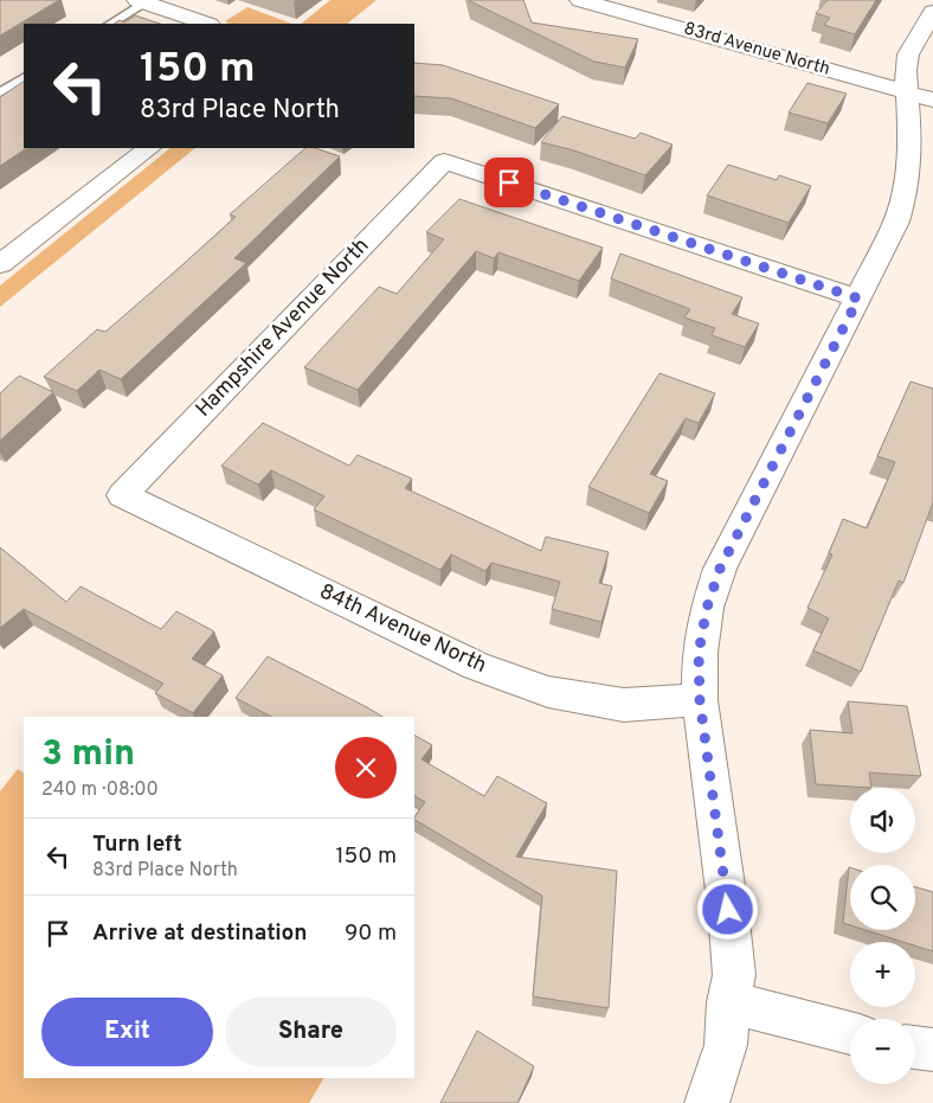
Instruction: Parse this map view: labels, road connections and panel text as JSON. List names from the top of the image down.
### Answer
{
  "streets": {
    "street": ["83rd Avenue North", "Hampshire Avenue North", "84th Avenue North"]
  },
  "crossings": [
    ["Hampshire Avenue North", "84th Avenue North"]
  ],
  "page": {
    "turn": ["150 m", "83rd Place North"],
    "heading": ["3 min", "240 m · 08:00"],
    "map_buttons": ["+", "−"],
    "list": [
      {
        "name": "Turn left",
        "note": "83rd Place North",
        "value": "150 m"
      },
      {
        "name": "Arrive at destination",
        "value": "90 m"
      }
    ],
    "buttons": ["Exit", "Share"]
  }
}
